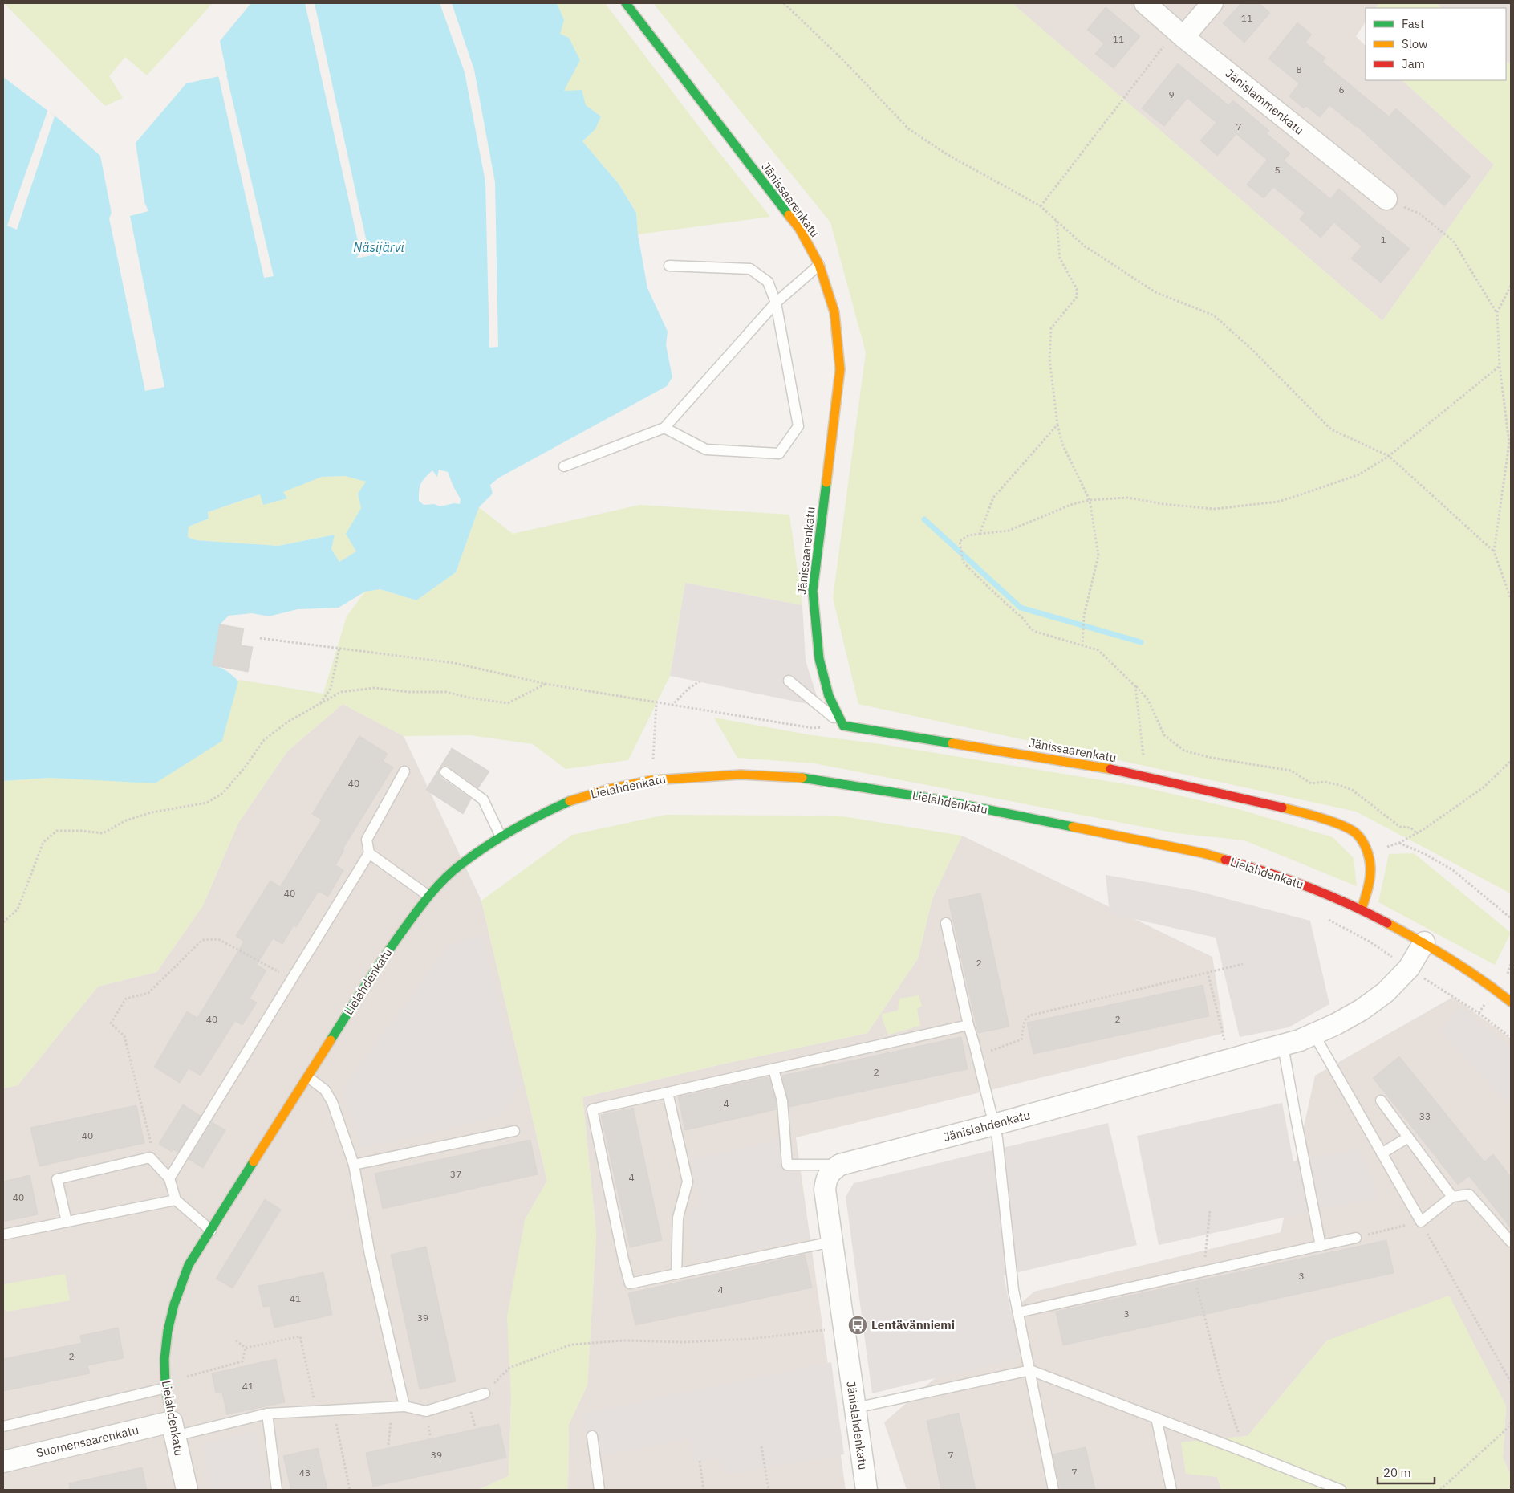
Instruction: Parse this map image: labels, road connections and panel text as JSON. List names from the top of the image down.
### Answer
{
  "streets": {
    "street": [
      "Jänislammenkatu",
      "Jänissaarenkatu",
      "Lielahdenkatu",
      "Jänislahdenkatu",
      "Suomensaarenkatu"
    ]
  },
  "crossings": [
    ["Jänissaarenkatu", "Lielahdenkatu"],
    ["Lielahdenkatu", "Jänislahdenkatu"],
    ["Lielahdenkatu", "Suomensaarenkatu"]
  ],
  "water": ["Näsijärvi"],
  "places": {
    "bus stop": ["Lentävänniemi"]
  },
  "house_numbers": [
    "11",
    "11",
    "8",
    "6",
    "9",
    "7",
    "5",
    "1",
    "40",
    "40",
    "2",
    "40",
    "2",
    "2",
    "4",
    "33",
    "40",
    "37",
    "4",
    "40",
    "3",
    "4",
    "41",
    "3",
    "39",
    "2",
    "41",
    "39",
    "7",
    "7",
    "43"
  ],
  "legend": ["Fast", "Slow", "Jam"],
  "scale_bar": "20 m"
}
